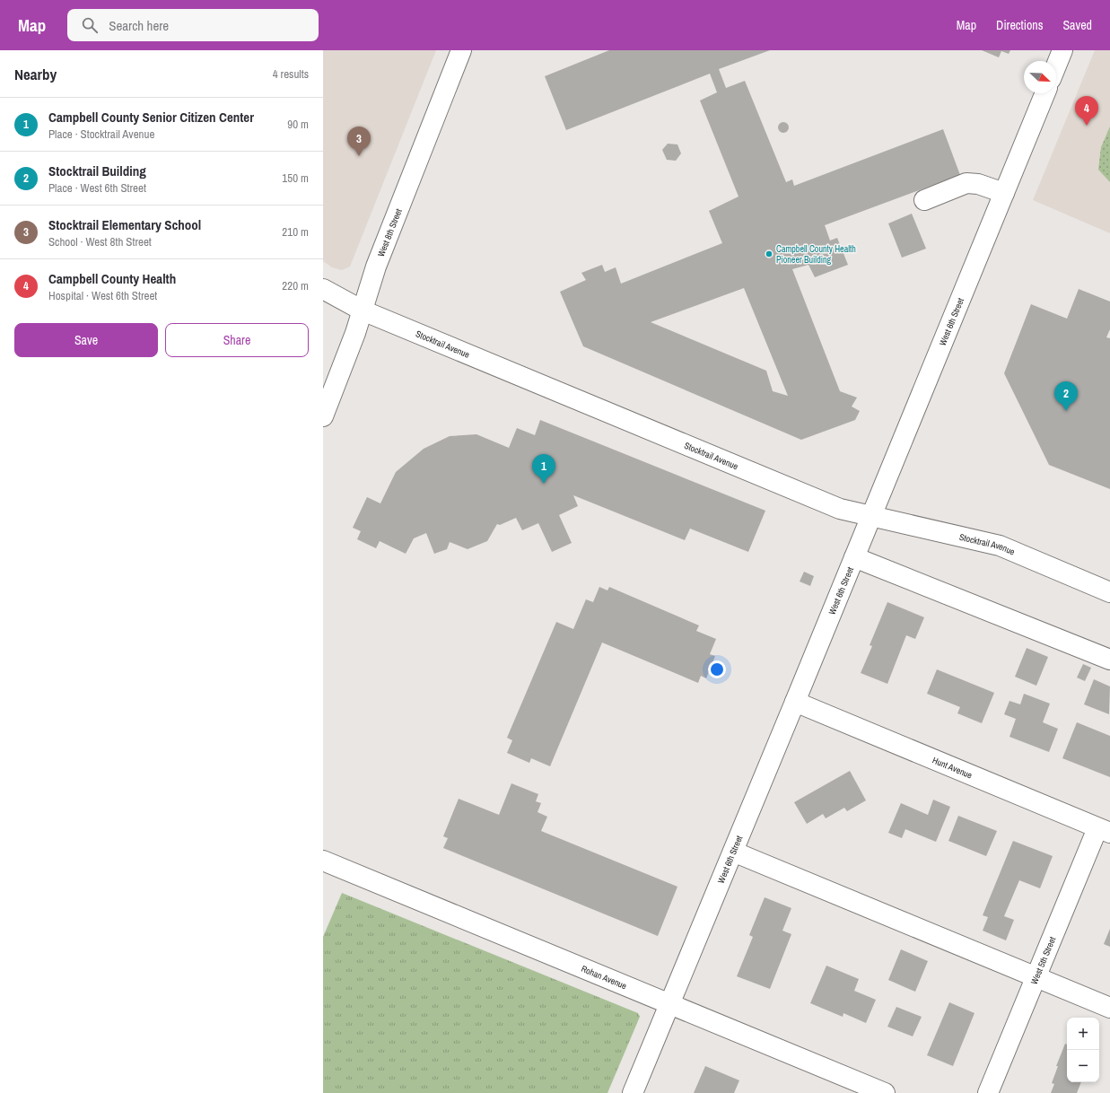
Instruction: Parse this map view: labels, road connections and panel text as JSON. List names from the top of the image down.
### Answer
{
  "streets": {
    "street": [
      "West 8th Street",
      "West 6th Street",
      "Stocktrail Avenue",
      "Hunt Avenue",
      "West 5th Street",
      "Rohan Avenue"
    ]
  },
  "crossings": [
    ["West 8th Street", "Stocktrail Avenue"],
    ["West 6th Street", "Stocktrail Avenue"],
    ["West 6th Street", "Hunt Avenue"],
    ["West 6th Street", "Rohan Avenue"],
    ["Hunt Avenue", "West 5th Street"]
  ],
  "places": ["Campbell County Health Pioneer Building"],
  "north": "bottom right",
  "page": {
    "header": "Map",
    "search": "Search here",
    "nav": ["Map", "Directions", "Saved"],
    "heading": ["Nearby", "4 results"],
    "pins": [
      "4",
      "3",
      "2",
      "1"
    ],
    "list": [
      {
        "mark": "1",
        "name": "Campbell County Senior Citizen Center",
        "note": "Place · Stocktrail Avenue",
        "value": "90 m"
      },
      {
        "mark": "2",
        "name": "Stocktrail Building",
        "note": "Place · West 6th Street",
        "value": "150 m"
      },
      {
        "mark": "3",
        "name": "Stocktrail Elementary School",
        "note": "School · West 8th Street",
        "value": "210 m"
      },
      {
        "mark": "4",
        "name": "Campbell County Health",
        "note": "Hospital · West 6th Street",
        "value": "220 m"
      }
    ],
    "buttons": ["Save", "Share"],
    "map_buttons": ["+", "−"]
  }
}
